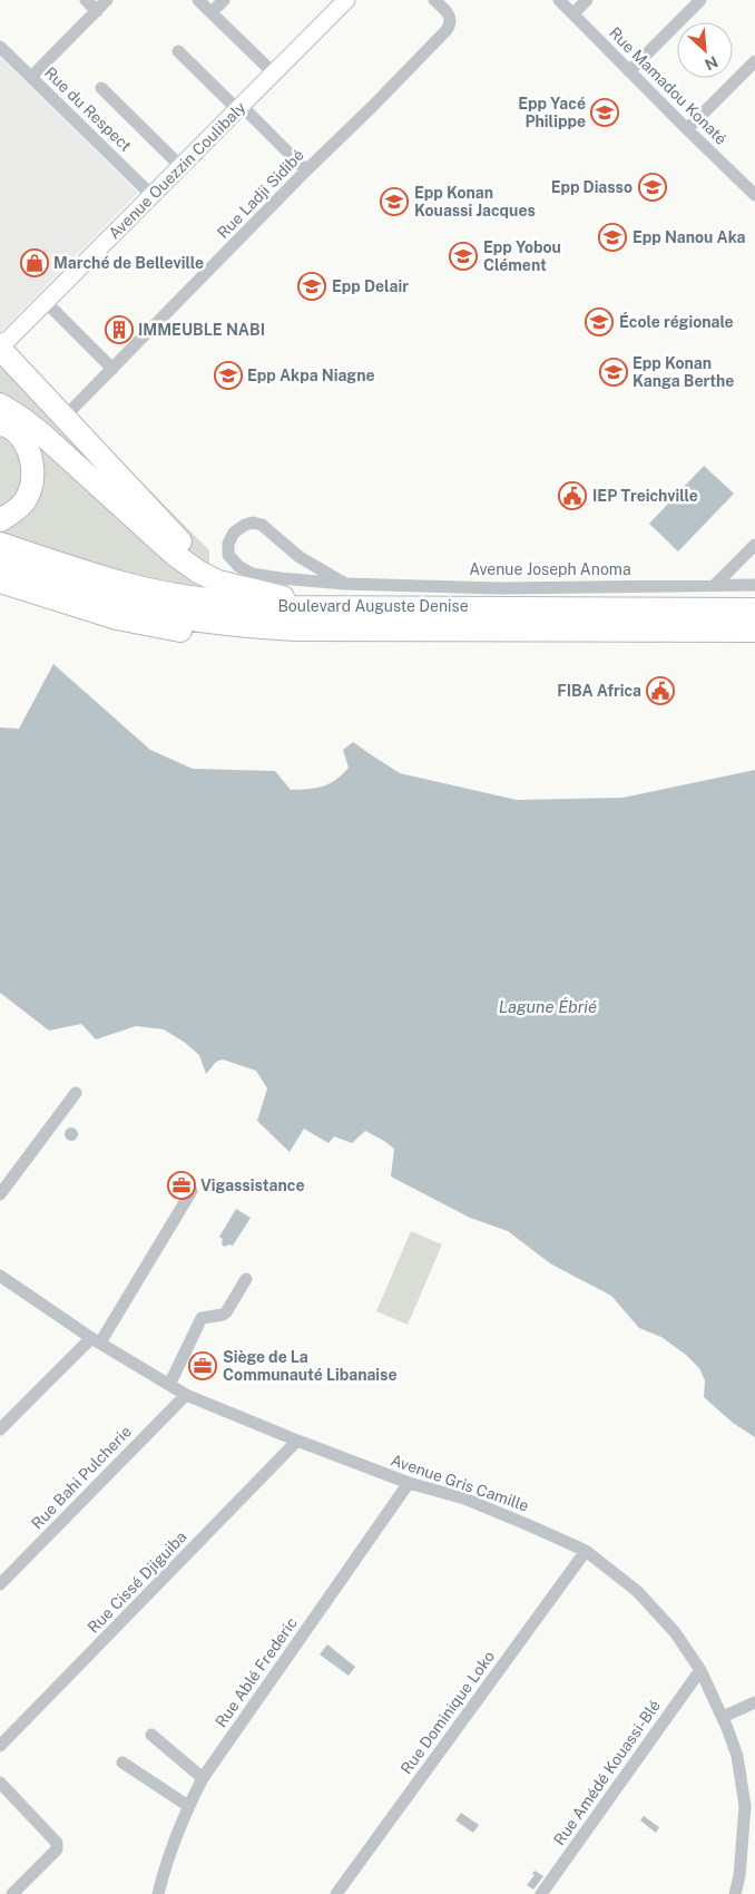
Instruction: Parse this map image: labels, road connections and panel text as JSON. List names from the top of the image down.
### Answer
{
  "streets": {
    "highway": ["Boulevard Auguste Denise"],
    "street": [
      "Rue Mamadou Konaté",
      "Rue du Respect",
      "Avenue Ouezzin Coulibaly",
      "Rue Ladji Sidibé",
      "Avenue Joseph Anoma",
      "Rue Bahi Pulcherie",
      "Avenue Gris Camille",
      "Rue Cissé Djiguiba",
      "Rue Ablé Frederic",
      "Rue Dominique Loko",
      "Rue Amédé Kouassi-Blé"
    ]
  },
  "crossings": [
    ["Rue du Respect", "Avenue Ouezzin Coulibaly"],
    ["Rue Bahi Pulcherie", "Avenue Gris Camille"],
    ["Avenue Gris Camille", "Rue Cissé Djiguiba"],
    ["Avenue Gris Camille", "Rue Ablé Frederic"],
    ["Avenue Gris Camille", "Rue Dominique Loko"],
    ["Avenue Gris Camille", "Rue Amédé Kouassi-Blé"]
  ],
  "water": ["Lagune Ébrié"],
  "places": {
    "school or university": [
      "Epp Yacé Philippe",
      "Epp Diasso",
      "Epp Konan Kouassi Jacques",
      "Epp Nanou Aka",
      "Epp Yobou Clément",
      "Epp Delair",
      "École régionale",
      "Epp Konan Kanga Berthe",
      "Epp Akpa Niagne"
    ],
    "shop": ["Marché de Belleville"],
    "building": ["IMMEUBLE NABI"],
    "public building": ["IEP Treichville", "FIBA Africa"],
    "office": ["Vigassistance", "Siège de La Communauté Libanaise"]
  },
  "north": "bottom right"
}
